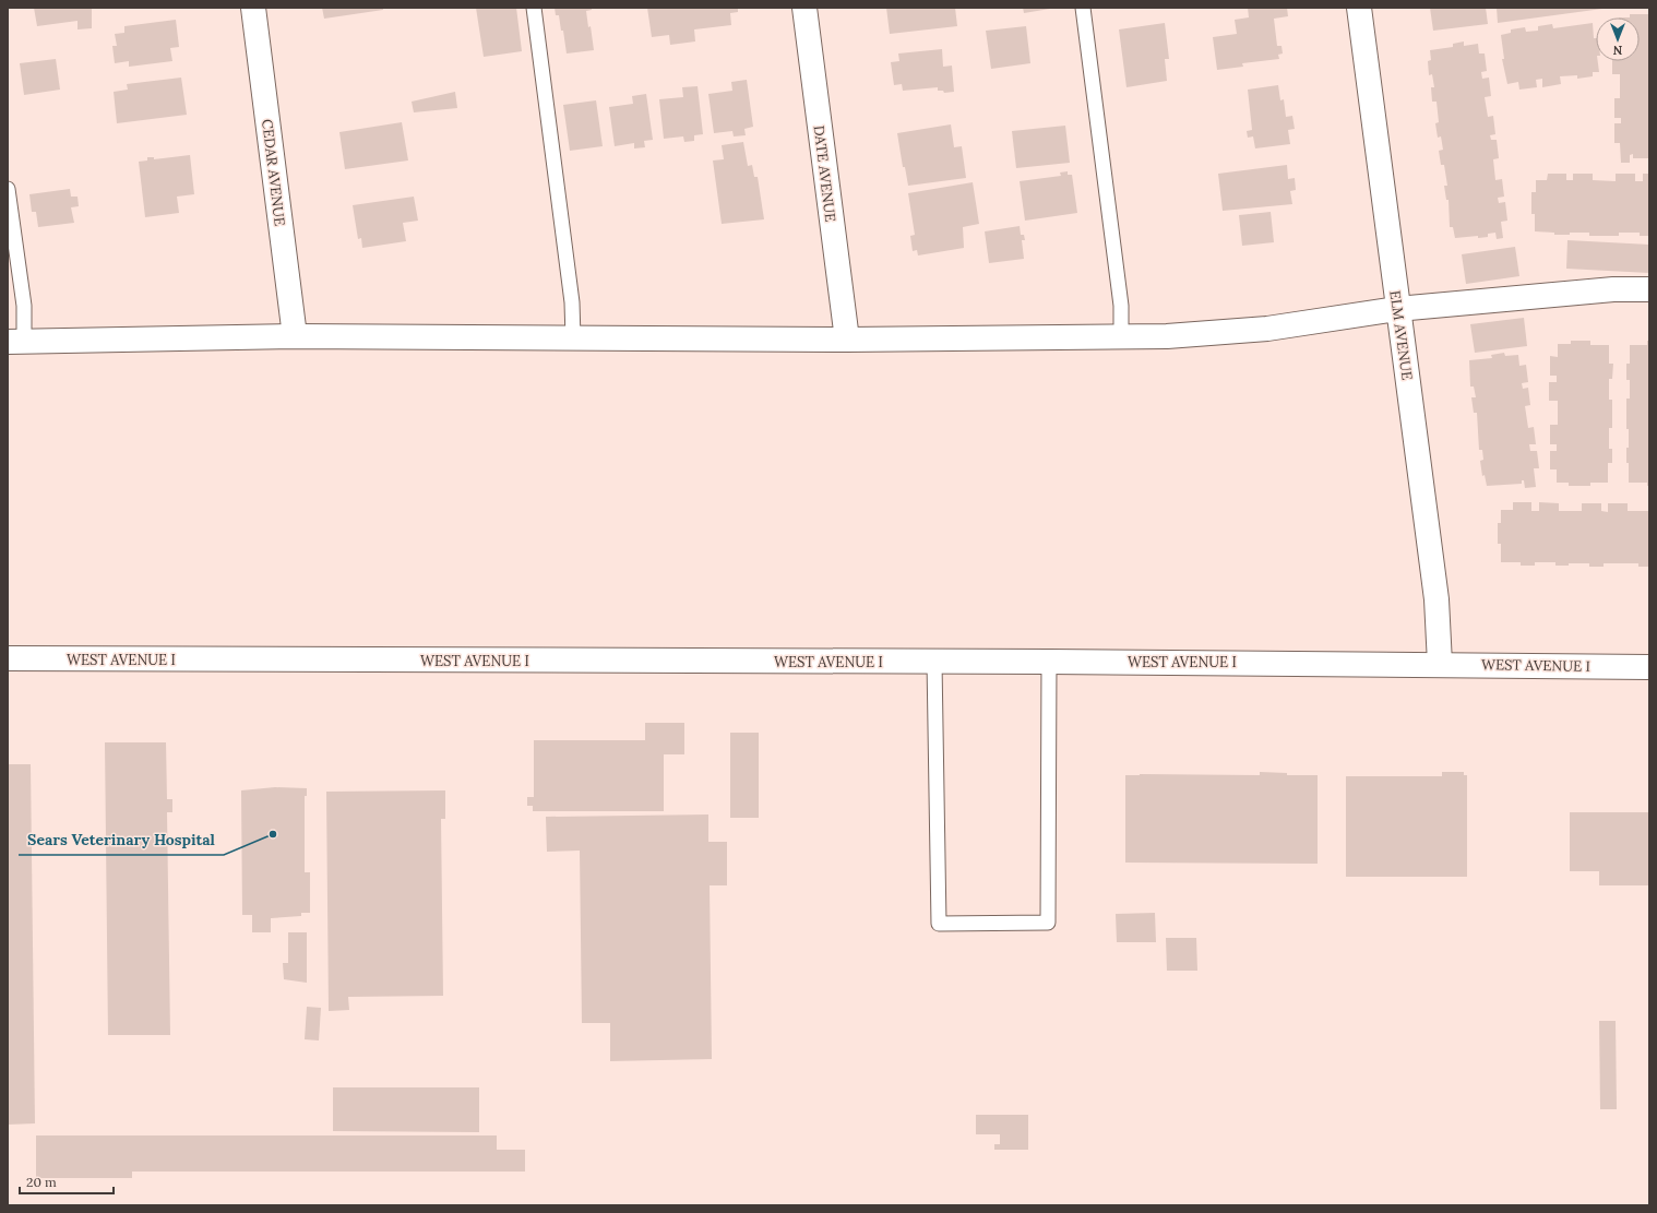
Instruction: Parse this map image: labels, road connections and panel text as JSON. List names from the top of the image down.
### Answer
{
  "streets": {
    "street": [
      "CEDAR AVENUE",
      "DATE AVENUE",
      "ELM AVENUE",
      "WEST AVENUE I"
    ]
  },
  "crossings": [
    ["ELM AVENUE", "WEST AVENUE I"]
  ],
  "places": ["Sears Veterinary Hospital"],
  "scale_bar": "20 m",
  "north": "bottom"
}
